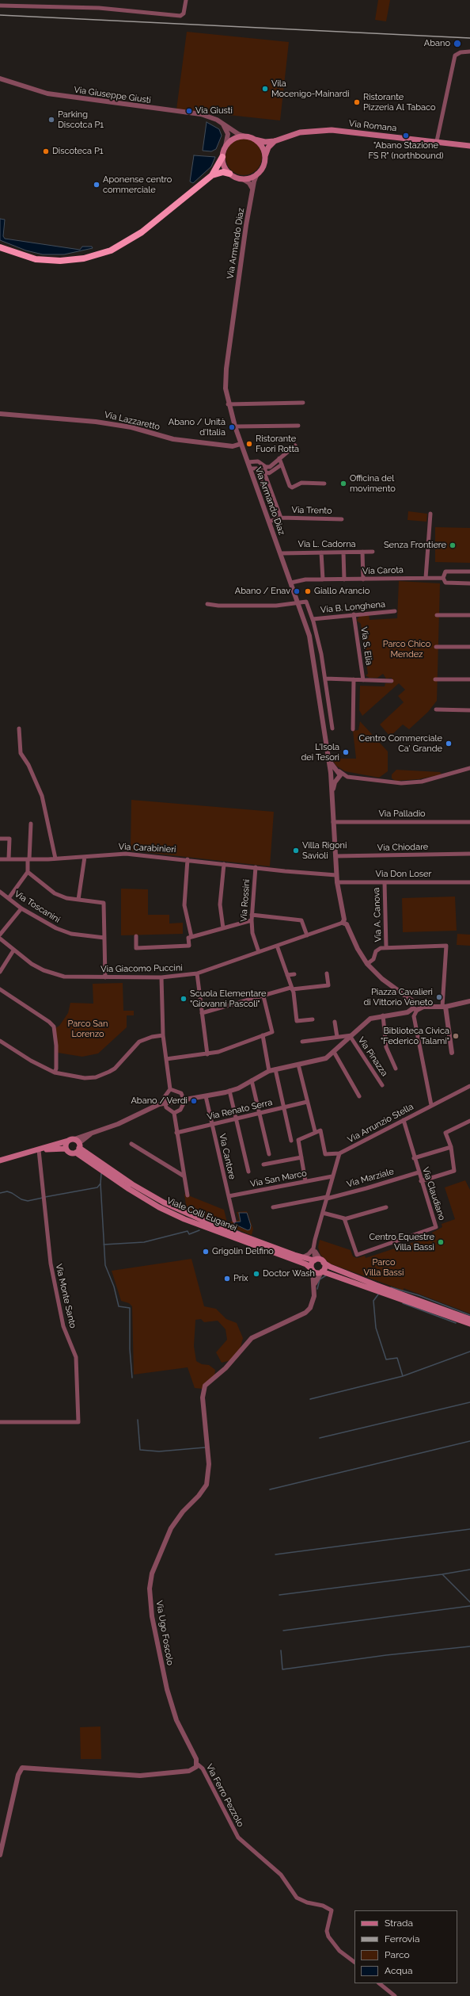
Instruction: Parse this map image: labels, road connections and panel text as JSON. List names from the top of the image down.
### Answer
{
  "streets": {
    "main road": ["Via Romana", "Viale Colli Euganei"],
    "street": [
      "Via Giuseppe Giusti",
      "Via Armando Diaz",
      "Via Lazzaretto",
      "Via Trento",
      "Via L. Cadorna",
      "Via Carota",
      "Via B. Longhena",
      "Via S. Elia",
      "Via Palladio",
      "Via Chiodare",
      "Via Carabinieri",
      "Via Don Loser",
      "Via Rossini",
      "Via Toscanini",
      "Via A. Canova",
      "Via Giacomo Puccini",
      "Via Pinazza",
      "Via Renato Serra",
      "Via Arrunzio Stella",
      "Via Cantore",
      "Via Marziale",
      "Via San Marco",
      "Via Claudiano",
      "Via Monte Santo",
      "Via Ugo Foscolo",
      "Via Ferro Pezzolo"
    ]
  },
  "crossings": [
    ["Via Giuseppe Giusti", "Via Romana"],
    ["Via Giuseppe Giusti", "Via Armando Diaz"],
    ["Via Romana", "Via Armando Diaz"],
    ["Via Armando Diaz", "Via Lazzaretto"],
    ["Via Armando Diaz", "Via L. Cadorna"],
    ["Via Armando Diaz", "Via Carota"],
    ["Via Armando Diaz", "Via Palladio"],
    ["Via Armando Diaz", "Via Chiodare"],
    ["Via Armando Diaz", "Via Carabinieri"],
    ["Via Armando Diaz", "Via Don Loser"],
    ["Via Armando Diaz", "Via Giacomo Puccini"],
    ["Via B. Longhena", "Via S. Elia"],
    ["Via Carabinieri", "Via Rossini"],
    ["Via Don Loser", "Via A. Canova"],
    ["Via Rossini", "Via Giacomo Puccini"],
    ["Via Renato Serra", "Via Cantore"],
    ["Via Arrunzio Stella", "Via Claudiano"],
    ["Via Cantore", "Via San Marco"],
    ["Via Marziale", "Via Claudiano"],
    ["Viale Colli Euganei", "Via Ugo Foscolo"],
    ["Via Ugo Foscolo", "Via Ferro Pezzolo"]
  ],
  "parks": ["Parco Chico Mendez", "Parco San Lorenzo", "Parco Villa Bassi"],
  "places": [
    "Abano",
    "Vila Mocenigo-Mainardi",
    "Ristorante Pizzeria Al Tabaco",
    "Via Giusti",
    "Parking Discotca P1",
    "\"Abano Stazione FS R\" (northbound)",
    "Discoteca P1",
    "Aponense centro commerciale",
    "Abano / Unità d'Italia",
    "Ristorante Fuori Rotta",
    "Officina del movimento",
    "Senza Frontiere",
    "Abano / Enav",
    "Giallo Arancio",
    "Centro Commerciale Ca' Grande",
    "L'Isola dei Tesori",
    "Villa Rigoni Savioli",
    "Piazza Cavalieri di Vittorio Veneto",
    "Scuola Elementare \"Giovanni Pascoli\"",
    "Biblioteca Civica \"Federico Talami\"",
    "Abano / Verdi",
    "Centro Equestre Villa Bassi",
    "Grigolin Delfino",
    "Doctor Wash",
    "Prix"
  ],
  "legend": [
    "Strada",
    "Ferrovia",
    "Parco",
    "Acqua"
  ]
}
